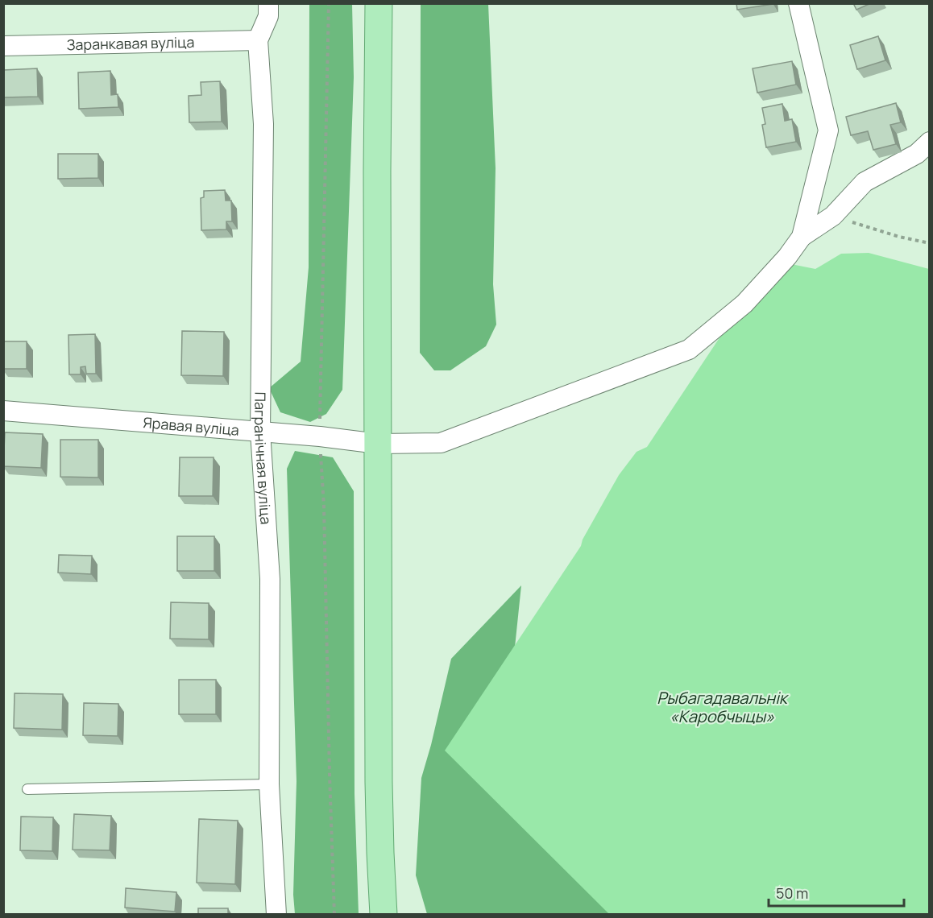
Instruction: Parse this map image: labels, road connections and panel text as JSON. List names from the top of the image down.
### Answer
{
  "streets": {
    "street": ["Заранкавая вуліца", "Яравая вуліца", "Пагранічная вуліца"]
  },
  "crossings": [
    ["Заранкавая вуліца", "Пагранічная вуліца"],
    ["Яравая вуліца", "Пагранічная вуліца"]
  ],
  "water": ["Рыбагадавальнік «Каробчыцы»"],
  "scale_bar": "50 m"
}
